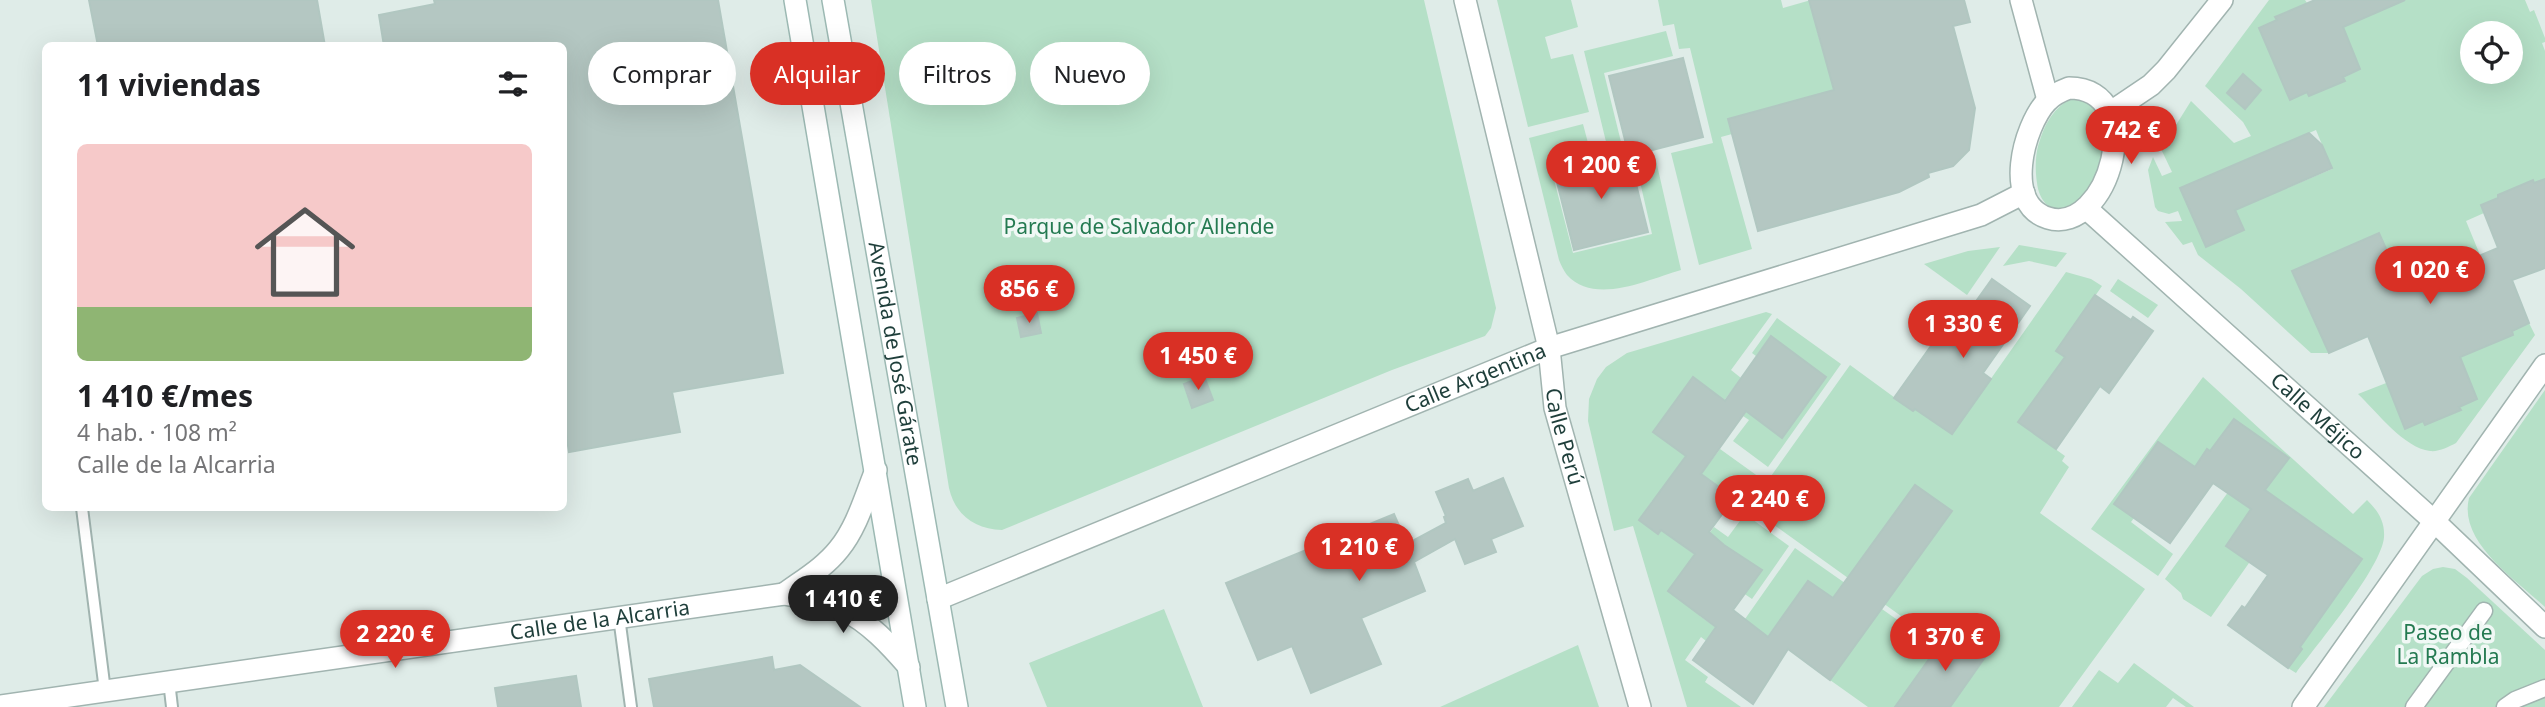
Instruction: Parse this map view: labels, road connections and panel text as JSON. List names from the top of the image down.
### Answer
{
  "streets": {
    "street": [
      "Avenida de José Gárate",
      "Calle Argentina",
      "Calle Méjico",
      "Calle Perú",
      "Calle de la Alcarria"
    ]
  },
  "crossings": [
    ["Avenida de José Gárate", "Calle Argentina"],
    ["Avenida de José Gárate", "Calle de la Alcarria"],
    ["Calle Argentina", "Calle Méjico"],
    ["Calle Argentina", "Calle Perú"]
  ],
  "parks": ["Parque de Salvador Allende", "Paseo de La Rambla"],
  "page": {
    "chip": [
      "Comprar",
      "Alquilar",
      "Filtros",
      "Nuevo"
    ],
    "heading": "11 viviendas",
    "price": [
      "742 €",
      "1 200 €",
      "1 020 €",
      "856 €",
      "1 330 €",
      "1 450 €",
      "2 240 €",
      "1 210 €",
      "1 410 €",
      "2 220 €",
      "1 370 €"
    ],
    "list": [
      {
        "name": "1 410 €/mes",
        "note": "4 hab. · 108 m² · Calle de la Alcarria"
      }
    ]
  }
}
